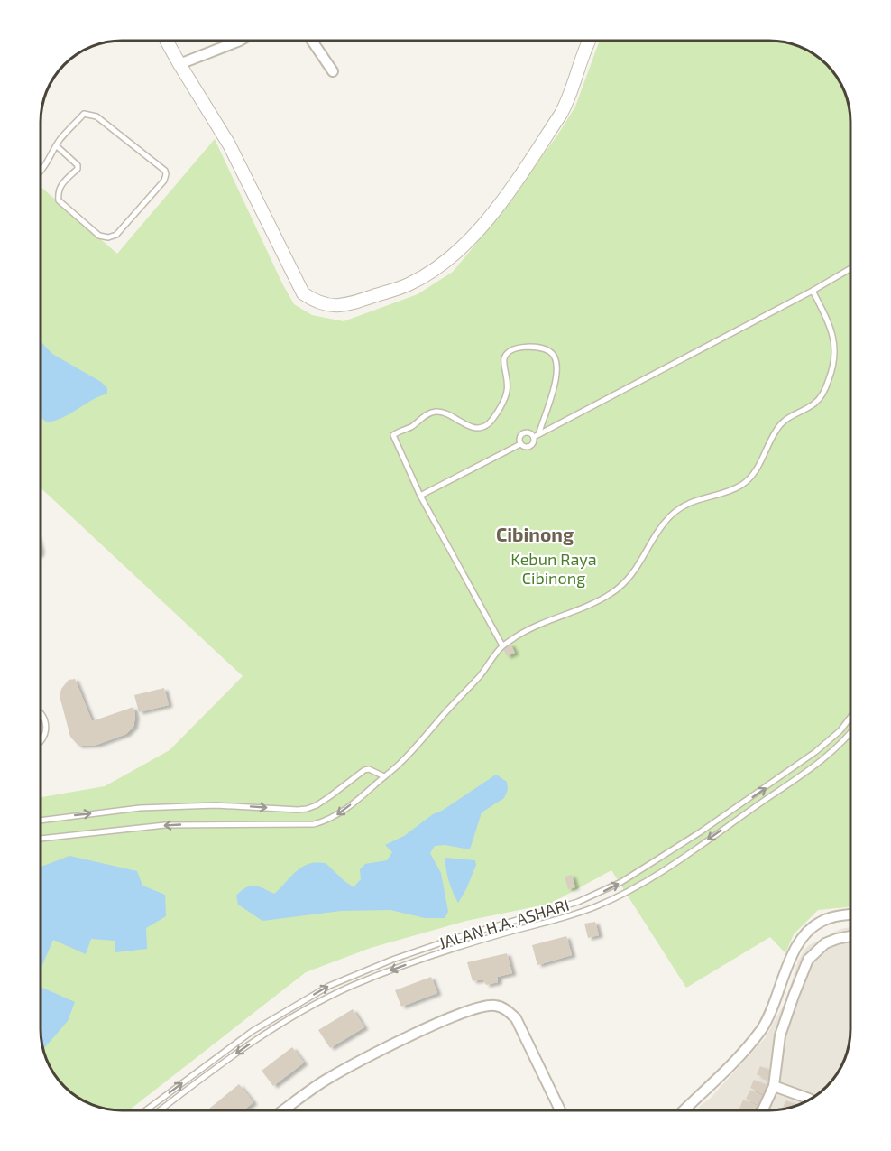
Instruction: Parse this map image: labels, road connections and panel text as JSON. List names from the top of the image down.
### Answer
{
  "streets": {
    "lane": ["JALAN H.A. ASHARI"]
  },
  "districts": ["Cibinong"],
  "parks": ["Kebun Raya Cibinong"]
}
